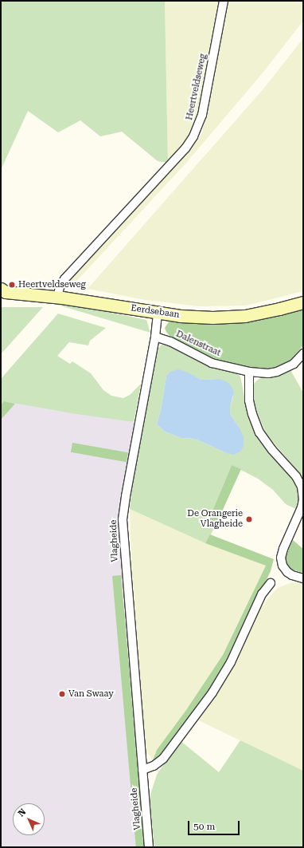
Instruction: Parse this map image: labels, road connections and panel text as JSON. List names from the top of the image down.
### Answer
{
  "streets": {
    "main road": ["Eerdsebaan"],
    "street": ["Heertveldseweg", "Dalenstraat", "Vlagheide"]
  },
  "crossings": [
    ["Heertveldseweg", "Eerdsebaan"],
    ["Eerdsebaan", "Vlagheide"],
    ["Dalenstraat", "Vlagheide"]
  ],
  "places": ["Heertveldseweg", "De Orangerie Vlagheide", "Van Swaay"],
  "scale_bar": "50 m",
  "north": "top left"
}
